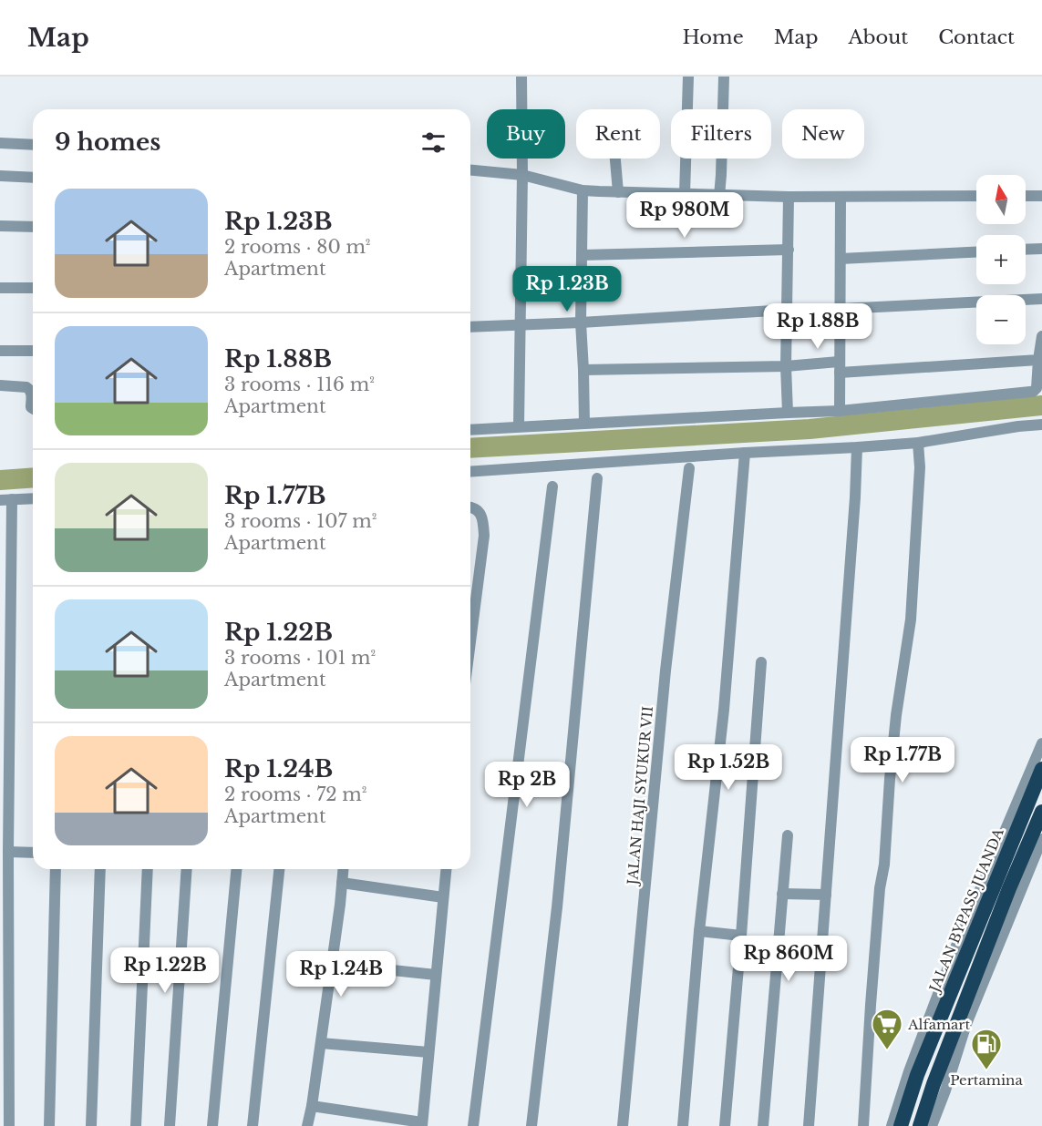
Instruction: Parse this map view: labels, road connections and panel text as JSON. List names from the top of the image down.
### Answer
{
  "streets": {
    "highway": ["JALAN BYPASS JUANDA"],
    "street": ["JALAN HAJI SYUKUR VII"]
  },
  "places": {
    "supermarket": ["Alfamart"],
    "fuel station": ["Pertamina"]
  },
  "north": "top",
  "page": {
    "header": "Map",
    "nav": [
      "Home",
      "Map",
      "About",
      "Contact"
    ],
    "chip": [
      "Buy",
      "Rent",
      "Filters",
      "New"
    ],
    "heading": "9 homes",
    "map_buttons": ["+", "−"],
    "list": [
      {
        "name": "Rp 1.23B",
        "note": "2 rooms · 80 m² · Apartment"
      },
      {
        "name": "Rp 1.88B",
        "note": "3 rooms · 116 m² · Apartment"
      },
      {
        "name": "Rp 1.77B",
        "note": "3 rooms · 107 m² · Apartment"
      },
      {
        "name": "Rp 1.22B",
        "note": "3 rooms · 101 m² · Apartment"
      },
      {
        "name": "Rp 1.24B",
        "note": "2 rooms · 72 m² · Apartment"
      }
    ],
    "price": [
      "Rp 980M",
      "Rp 1.23B",
      "Rp 1.88B",
      "Rp 1.77B",
      "Rp 1.52B",
      "Rp 2B",
      "Rp 860M",
      "Rp 1.22B",
      "Rp 1.24B"
    ]
  }
}
